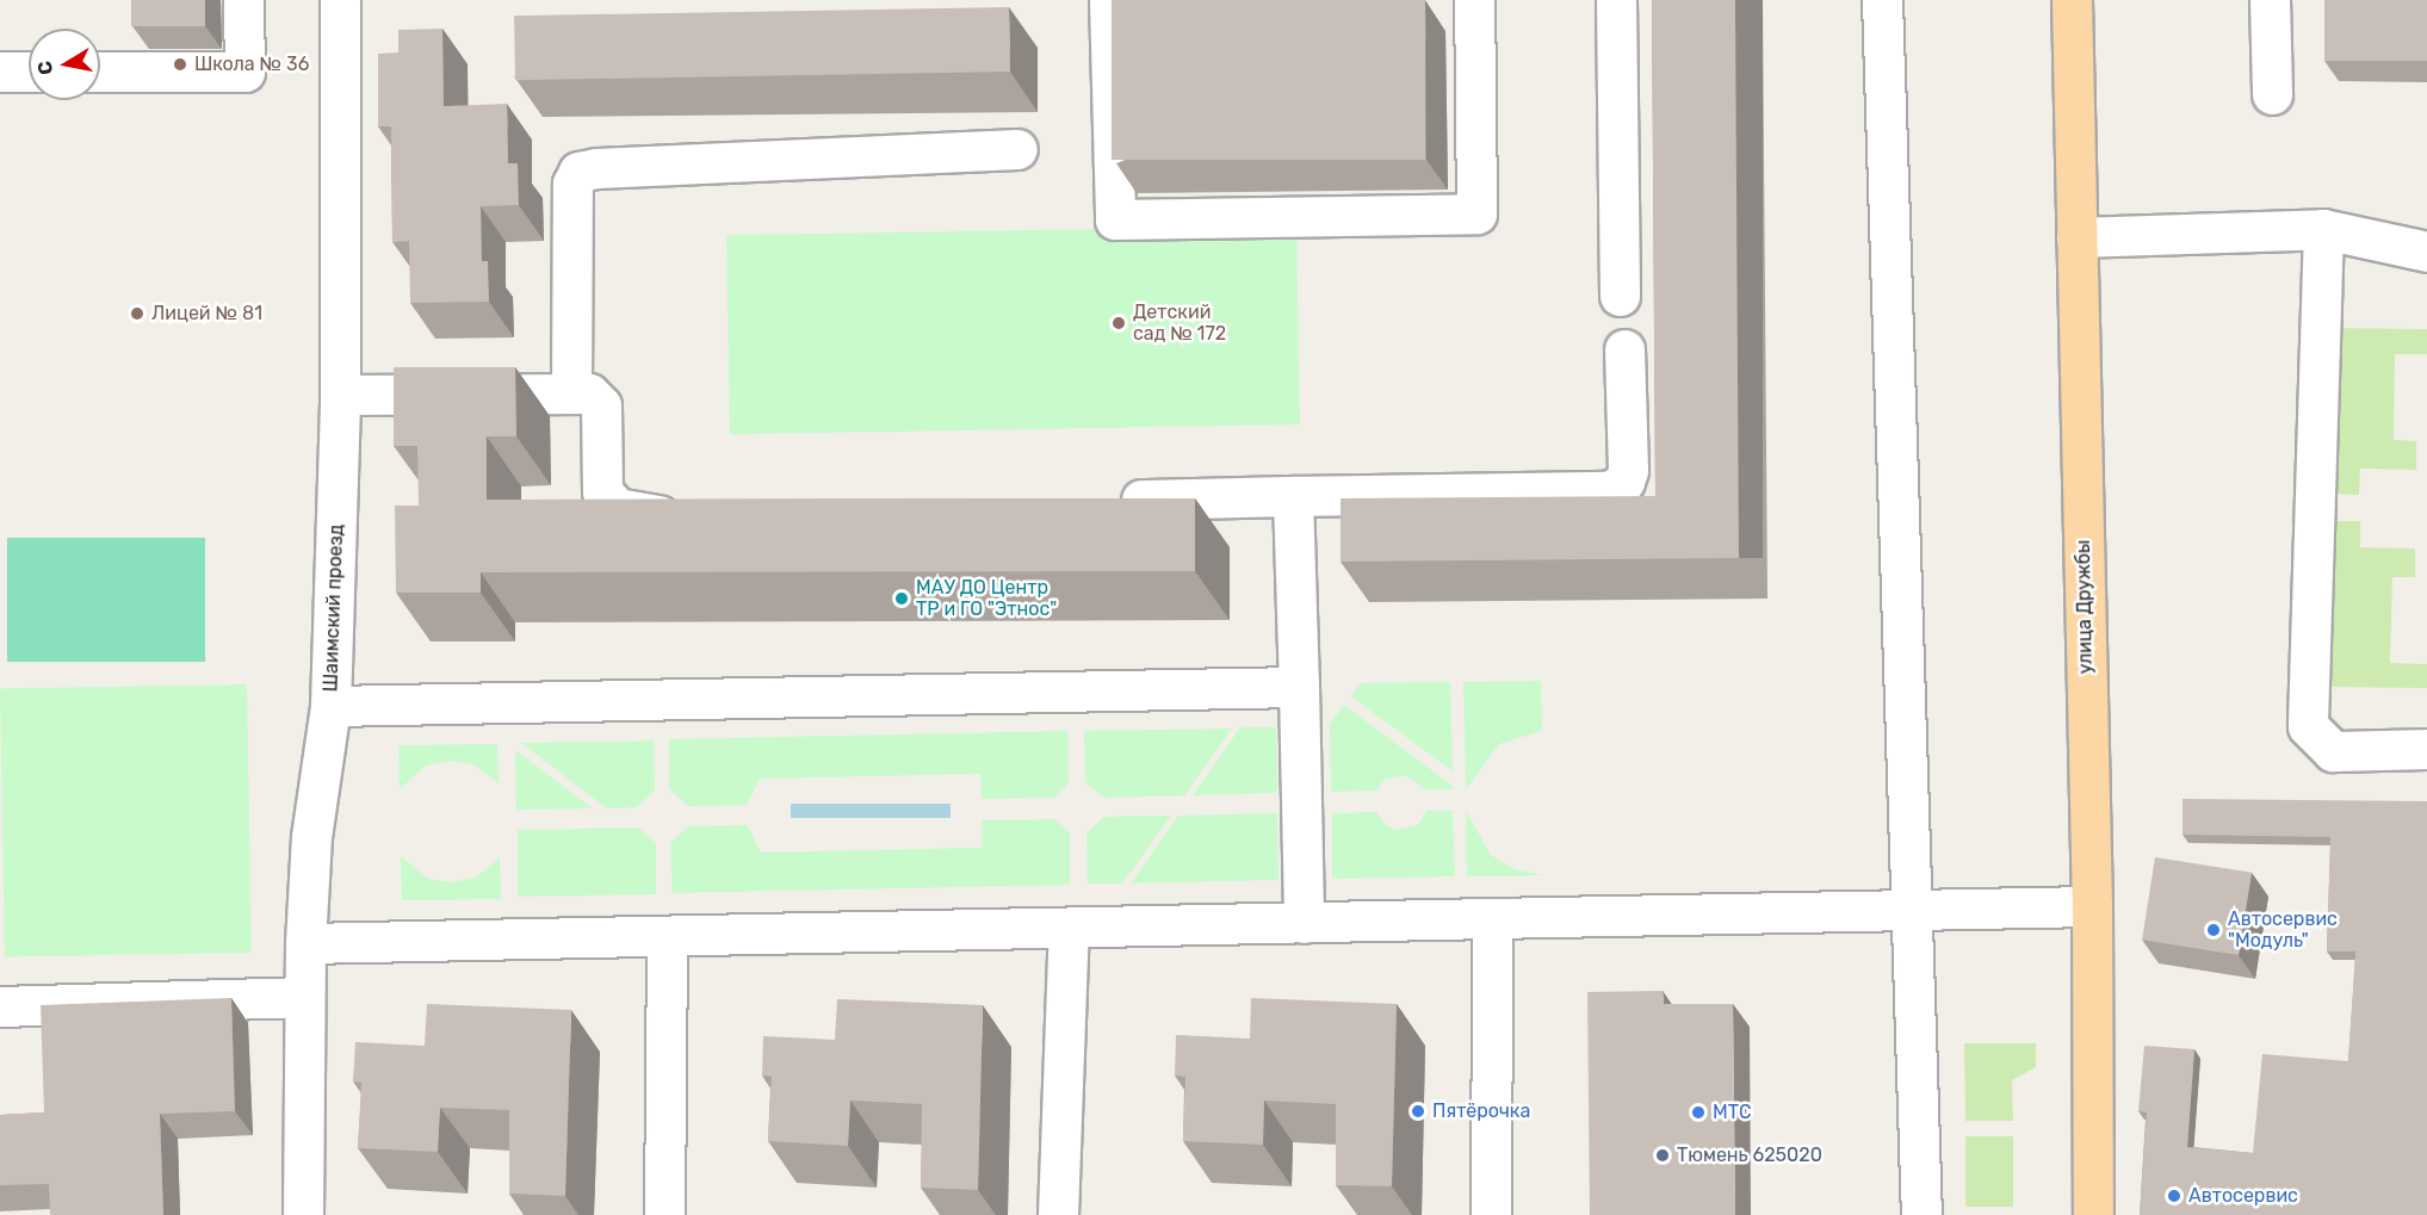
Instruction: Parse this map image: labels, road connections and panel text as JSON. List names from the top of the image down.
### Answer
{
  "streets": {
    "main road": ["улица Дружбы"],
    "street": ["Шаимский проезд"]
  },
  "places": [
    "Школа № 36",
    "Лицей № 81",
    "Детский сад № 172",
    "МАУ ДО Центр ТР и ГО \"Этнос\"",
    "Автосервис \"Модуль\"",
    "Пятёрочка",
    "МТС",
    "Тюмень 625020",
    "Автосервис"
  ],
  "north": "left"
}
